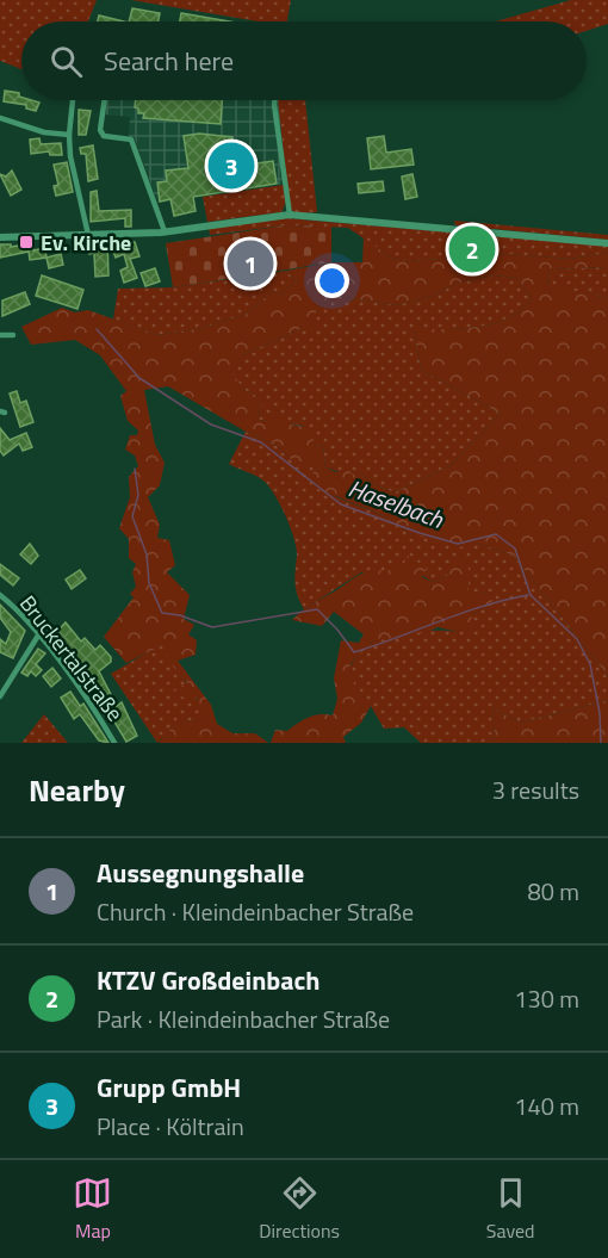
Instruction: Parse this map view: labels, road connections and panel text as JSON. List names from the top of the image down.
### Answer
{
  "streets": {
    "street": ["Bruckertalstraße"]
  },
  "water": ["Haselbach"],
  "places": {
    "transit": ["Ev. Kirche"]
  },
  "page": {
    "search": "Search here",
    "pins": ["3", "2", "1"],
    "heading": ["Nearby", "3 results"],
    "list": [
      {
        "mark": "1",
        "name": "Aussegnungshalle",
        "note": "Church · Kleindeinbacher Straße",
        "value": "80 m"
      },
      {
        "mark": "2",
        "name": "KTZV Großdeinbach",
        "note": "Park · Kleindeinbacher Straße",
        "value": "130 m"
      },
      {
        "mark": "3",
        "name": "Grupp GmbH",
        "note": "Place · Költrain",
        "value": "140 m"
      }
    ],
    "nav": ["Map", "Directions", "Saved"]
  }
}
